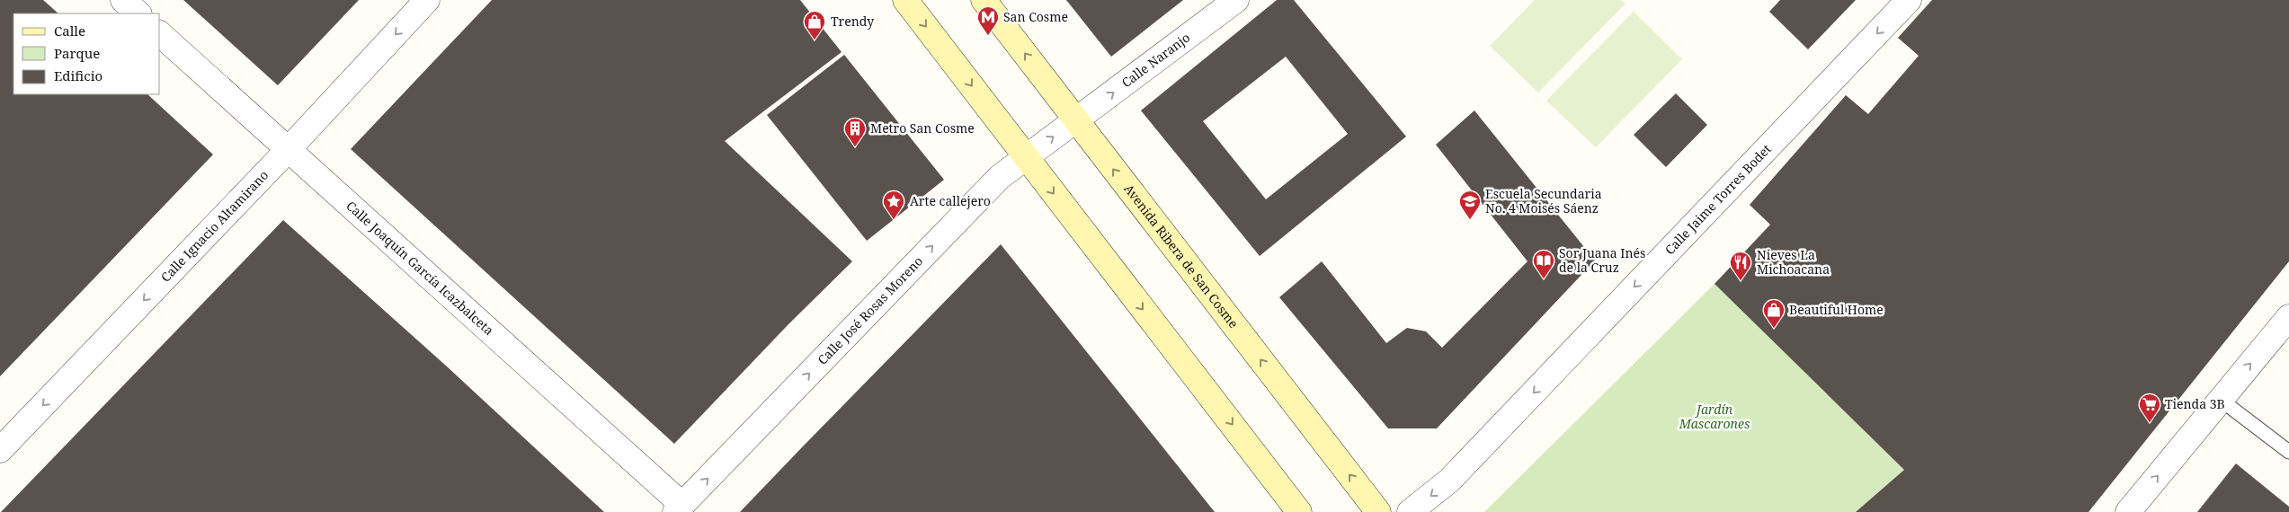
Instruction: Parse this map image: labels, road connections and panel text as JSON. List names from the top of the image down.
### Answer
{
  "streets": {
    "main road": ["Avenida Ribera de San Cosme"],
    "street": [
      "Calle Naranjo",
      "Calle Jaime Torres Bodet",
      "Calle Ignacio Altamirano",
      "Calle Joaquín García Icazbalceta",
      "Calle José Rosas Moreno"
    ]
  },
  "crossings": [
    ["Calle Naranjo", "Avenida Ribera de San Cosme"],
    ["Calle Naranjo", "Calle José Rosas Moreno"],
    ["Calle Ignacio Altamirano", "Calle Joaquín García Icazbalceta"],
    ["Avenida Ribera de San Cosme", "Calle José Rosas Moreno"],
    ["Calle Joaquín García Icazbalceta", "Calle José Rosas Moreno"]
  ],
  "one_way": [
    "Calle Naranjo",
    "Calle Jaime Torres Bodet",
    "Calle Ignacio Altamirano",
    "Calle José Rosas Moreno"
  ],
  "parks": ["Jardín Mascarones"],
  "places": {
    "metro station": ["San Cosme"],
    "shop": ["Trendy", "Beautiful Home"],
    "building": ["Metro San Cosme"],
    "place": ["Arte callejero"],
    "school or university": ["Escuela Secundaria No. 4 Moisés Sáenz"],
    "library": ["Sor Juana Inés de la Cruz"],
    "restaurant": ["Nieves La Michoacana"],
    "supermarket": ["Tienda 3B"]
  },
  "legend": ["Calle", "Parque", "Edificio"]
}
